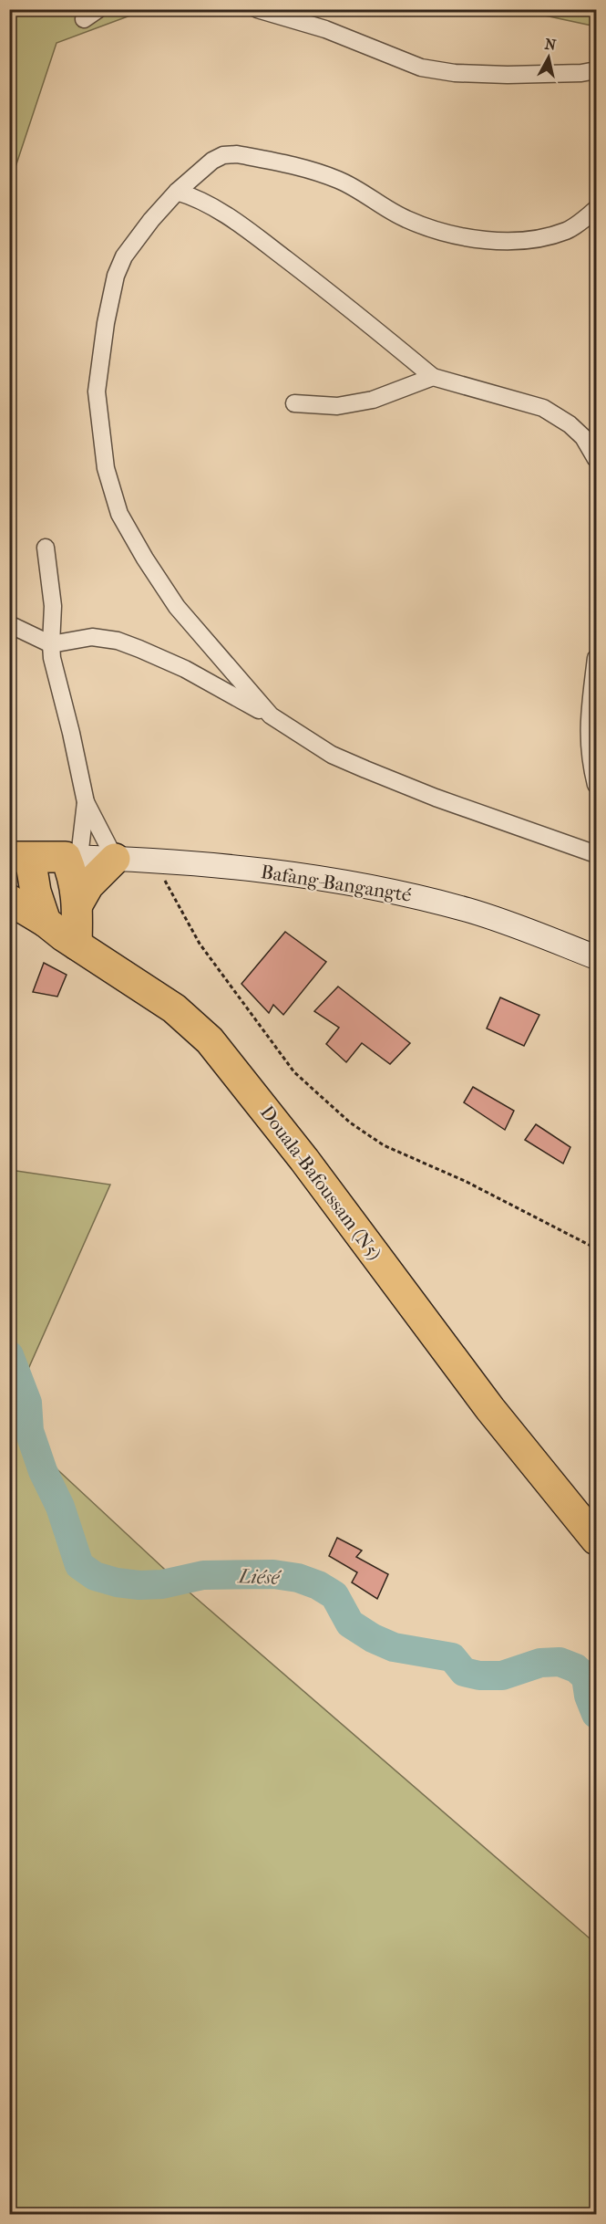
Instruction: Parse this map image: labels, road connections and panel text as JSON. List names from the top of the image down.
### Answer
{
  "streets": {
    "highway": ["Douala-Bafoussam (N5)"],
    "street": ["Bafang-Bangangté"]
  },
  "water": ["Liésé"],
  "north": "top"
}
